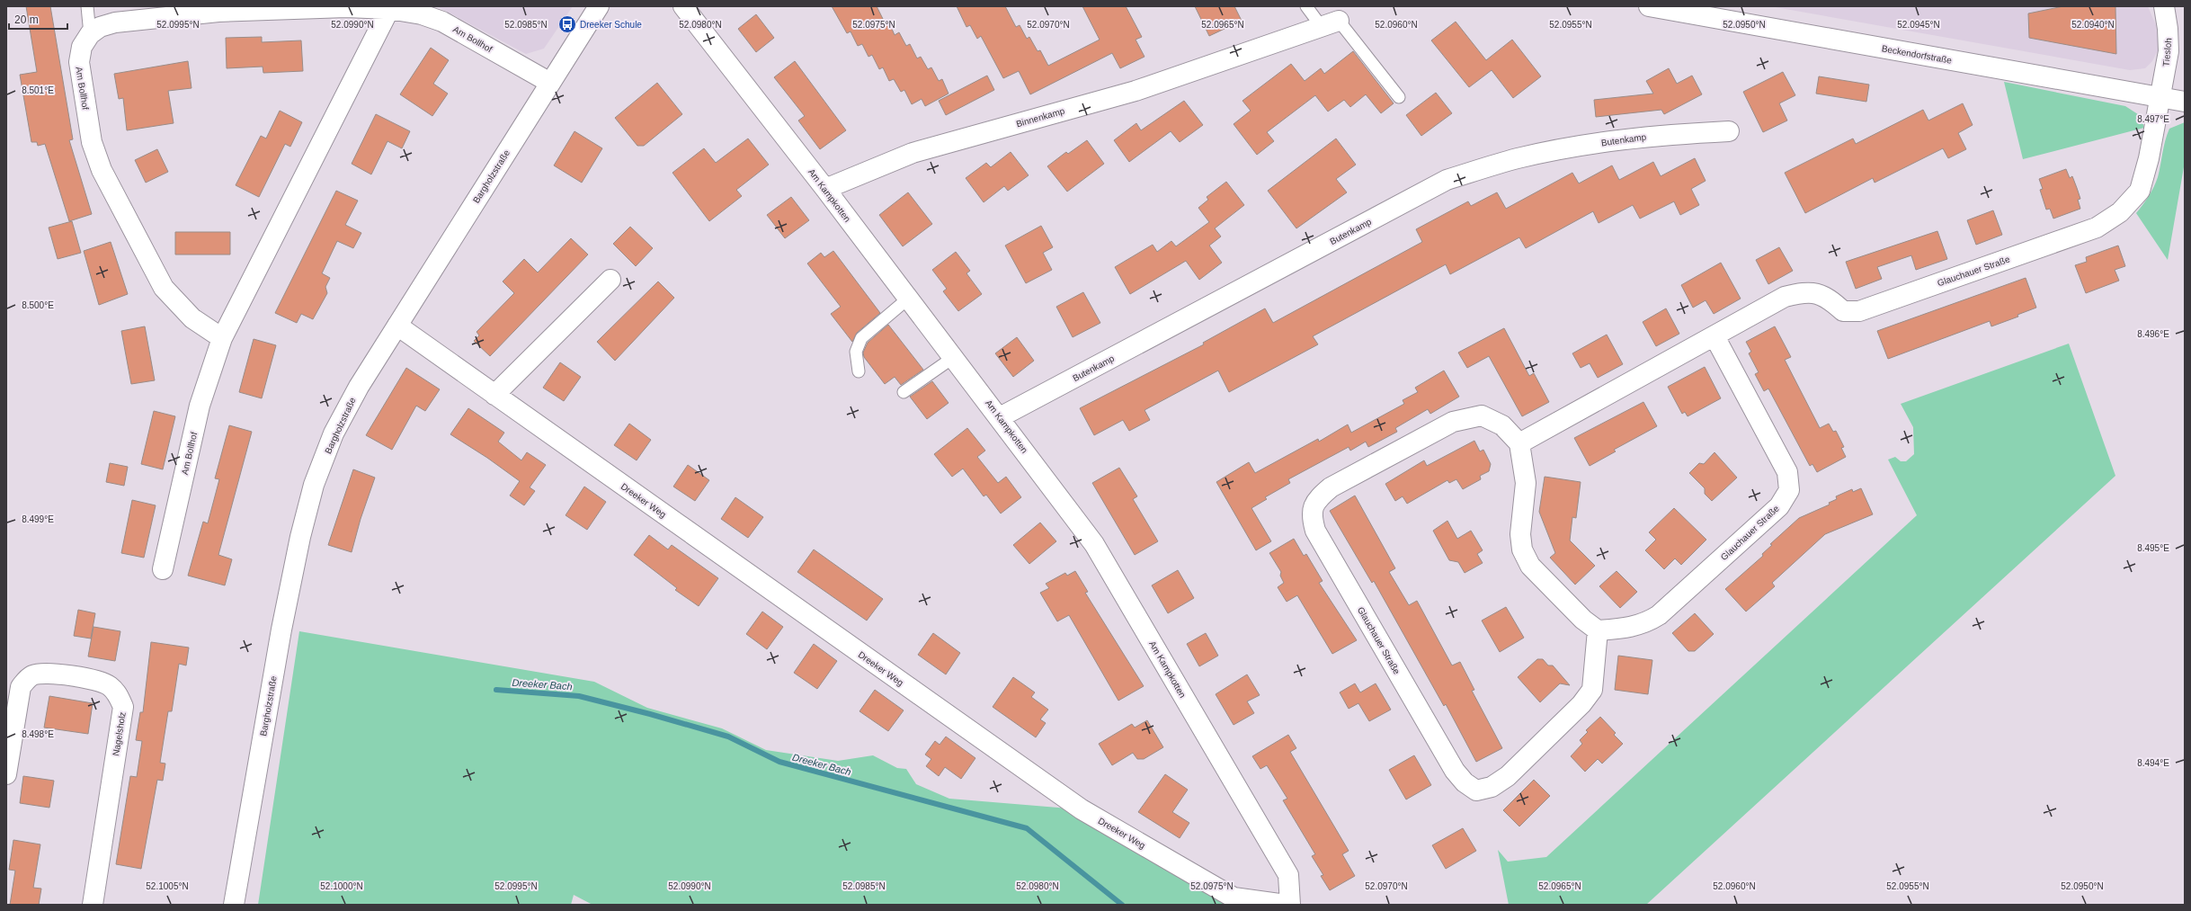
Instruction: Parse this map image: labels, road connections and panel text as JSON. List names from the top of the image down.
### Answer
{
  "streets": {
    "street": [
      "Am Bollhof",
      "Tiesloh",
      "Beckendorfstraße",
      "Binnenkamp",
      "Butenkamp",
      "Bargholzstraße",
      "Am Kampkotten",
      "Glauchauer Straße",
      "Dreeker Weg",
      "Nagelsholz"
    ]
  },
  "crossings": [
    ["Am Bollhof", "Bargholzstraße"],
    ["Tiesloh", "Beckendorfstraße"],
    ["Tiesloh", "Glauchauer Straße"],
    ["Beckendorfstraße", "Glauchauer Straße"],
    ["Binnenkamp", "Am Kampkotten"],
    ["Butenkamp", "Am Kampkotten"],
    ["Bargholzstraße", "Dreeker Weg"]
  ],
  "water": ["Dreeker Bach"],
  "places": {
    "bus stop": ["Dreeker Schule"]
  },
  "scale_bar": "20 m",
  "coordinates": [
    "52.0940°N",
    "52.0995°N",
    "52.0990°N",
    "52.0985°N",
    "52.0980°N",
    "52.0975°N",
    "52.0970°N",
    "52.0965°N",
    "52.0960°N",
    "52.0955°N",
    "52.0950°N",
    "52.0945°N",
    "8.501°E",
    "8.497°E",
    "8.500°E",
    "8.496°E",
    "8.499°E",
    "8.495°E",
    "8.498°E",
    "8.494°E",
    "52.1005°N",
    "52.1000°N"
  ]
}
